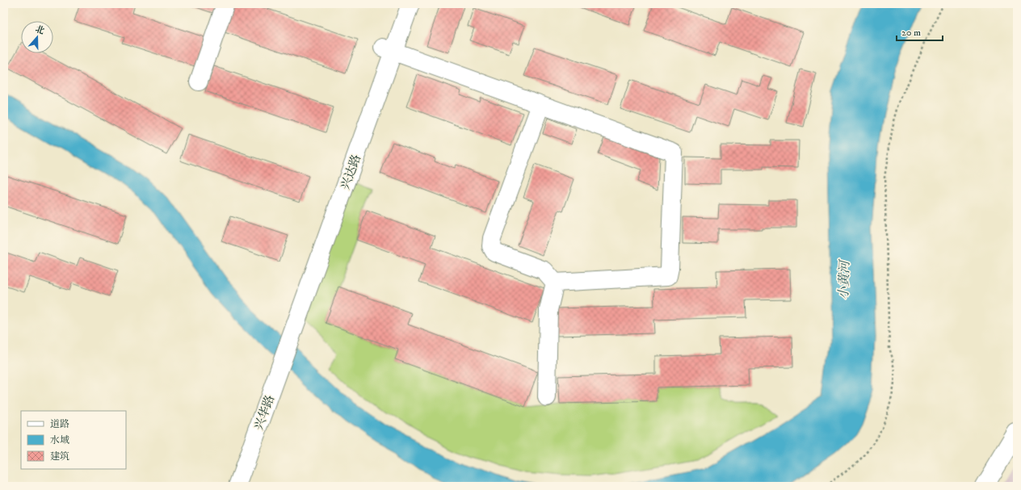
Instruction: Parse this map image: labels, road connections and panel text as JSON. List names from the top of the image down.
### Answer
{
  "streets": {
    "street": ["兴达路", "兴华路"]
  },
  "crossings": [
    ["兴达路", "兴华路"]
  ],
  "water": ["小黄河"],
  "legend": ["道路", "水域", "建筑"],
  "scale_bar": "20 m",
  "north": "top"
}
